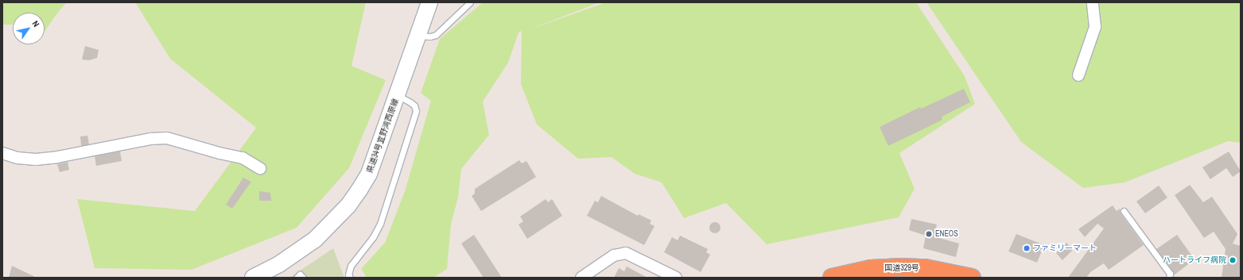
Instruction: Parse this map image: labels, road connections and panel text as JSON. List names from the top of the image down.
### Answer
{
  "streets": {
    "highway": ["国道329号"],
    "main road": ["県道34号宜野湾西原線"]
  },
  "places": ["ENEOS", "ファミリーマート", "ハートライフ病院"],
  "north": "top right"
}
